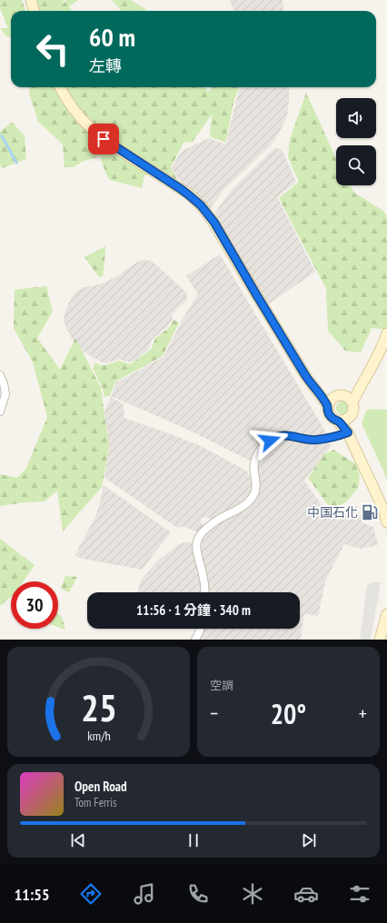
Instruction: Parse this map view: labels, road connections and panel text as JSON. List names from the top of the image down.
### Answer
{
  "places": {
    "fuel station": ["中国石化"]
  },
  "page": {
    "turn": ["60 m", "左轉"],
    "limit": "30",
    "trip": "11:56 · 1 分鐘 · 340 m",
    "tile": "空調",
    "heat": ["−", "20°", "+"],
    "song": ["Open Road", "Tom Ferris"],
    "tabs": "11:55",
    "gauge": ["25", "km/h"]
  }
}
